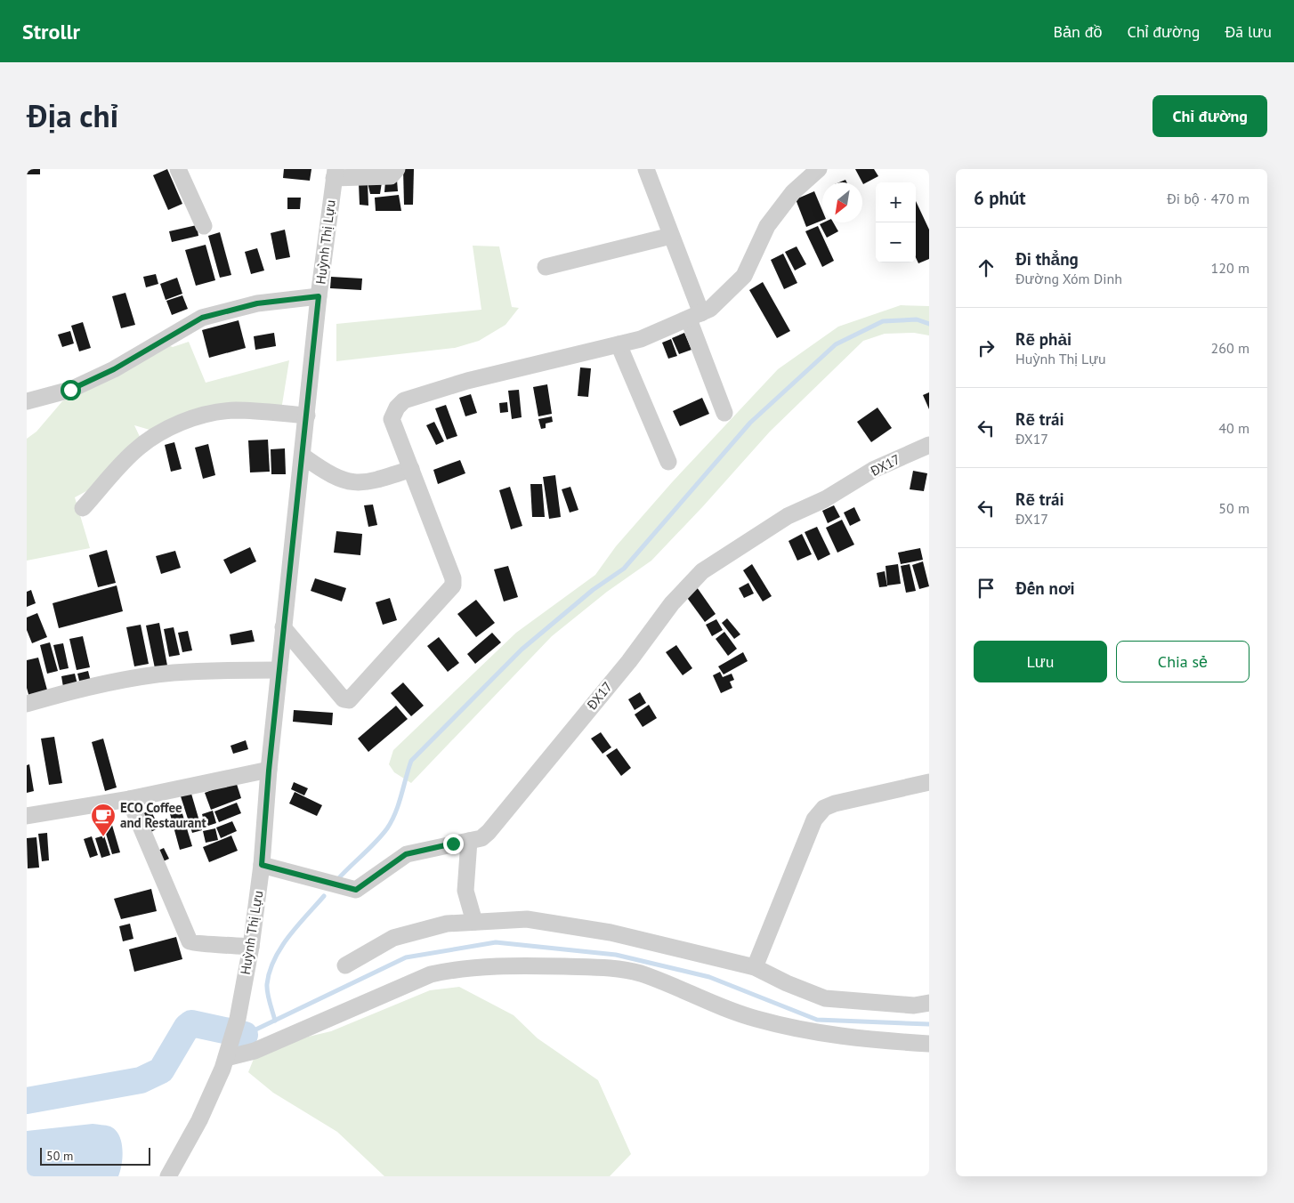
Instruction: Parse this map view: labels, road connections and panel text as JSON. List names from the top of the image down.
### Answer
{
  "streets": {
    "street": ["Huỳnh Thị Lựu", "ĐX17"]
  },
  "crossings": [
    ["Huỳnh Thị Lựu", "ĐX17"]
  ],
  "places": {
    "cafe": ["ECO Coffee and Restaurant"]
  },
  "scale_bar": "50 m",
  "north": "bottom left",
  "page": {
    "header": "Strollr",
    "nav": ["Bản đồ", "Chỉ đường", "Đã lưu"],
    "title": "Địa chỉ",
    "buttons": [
      "Chỉ đường",
      ["Lưu", "Chia sẻ"]
    ],
    "heading": ["6 phút", "Đi bộ · 470 m"],
    "map_buttons": ["+", "−"],
    "list": [
      ["Đi thẳng", "Đường Xóm Dinh", "120 m"],
      ["Rẽ phải", "Huỳnh Thị Lựu", "260 m"],
      ["Rẽ trái", "ĐX17", "40 m"],
      ["Rẽ trái", "ĐX17", "50 m"],
      "Đến nơi"
    ],
    "scale": "50 m"
  }
}
